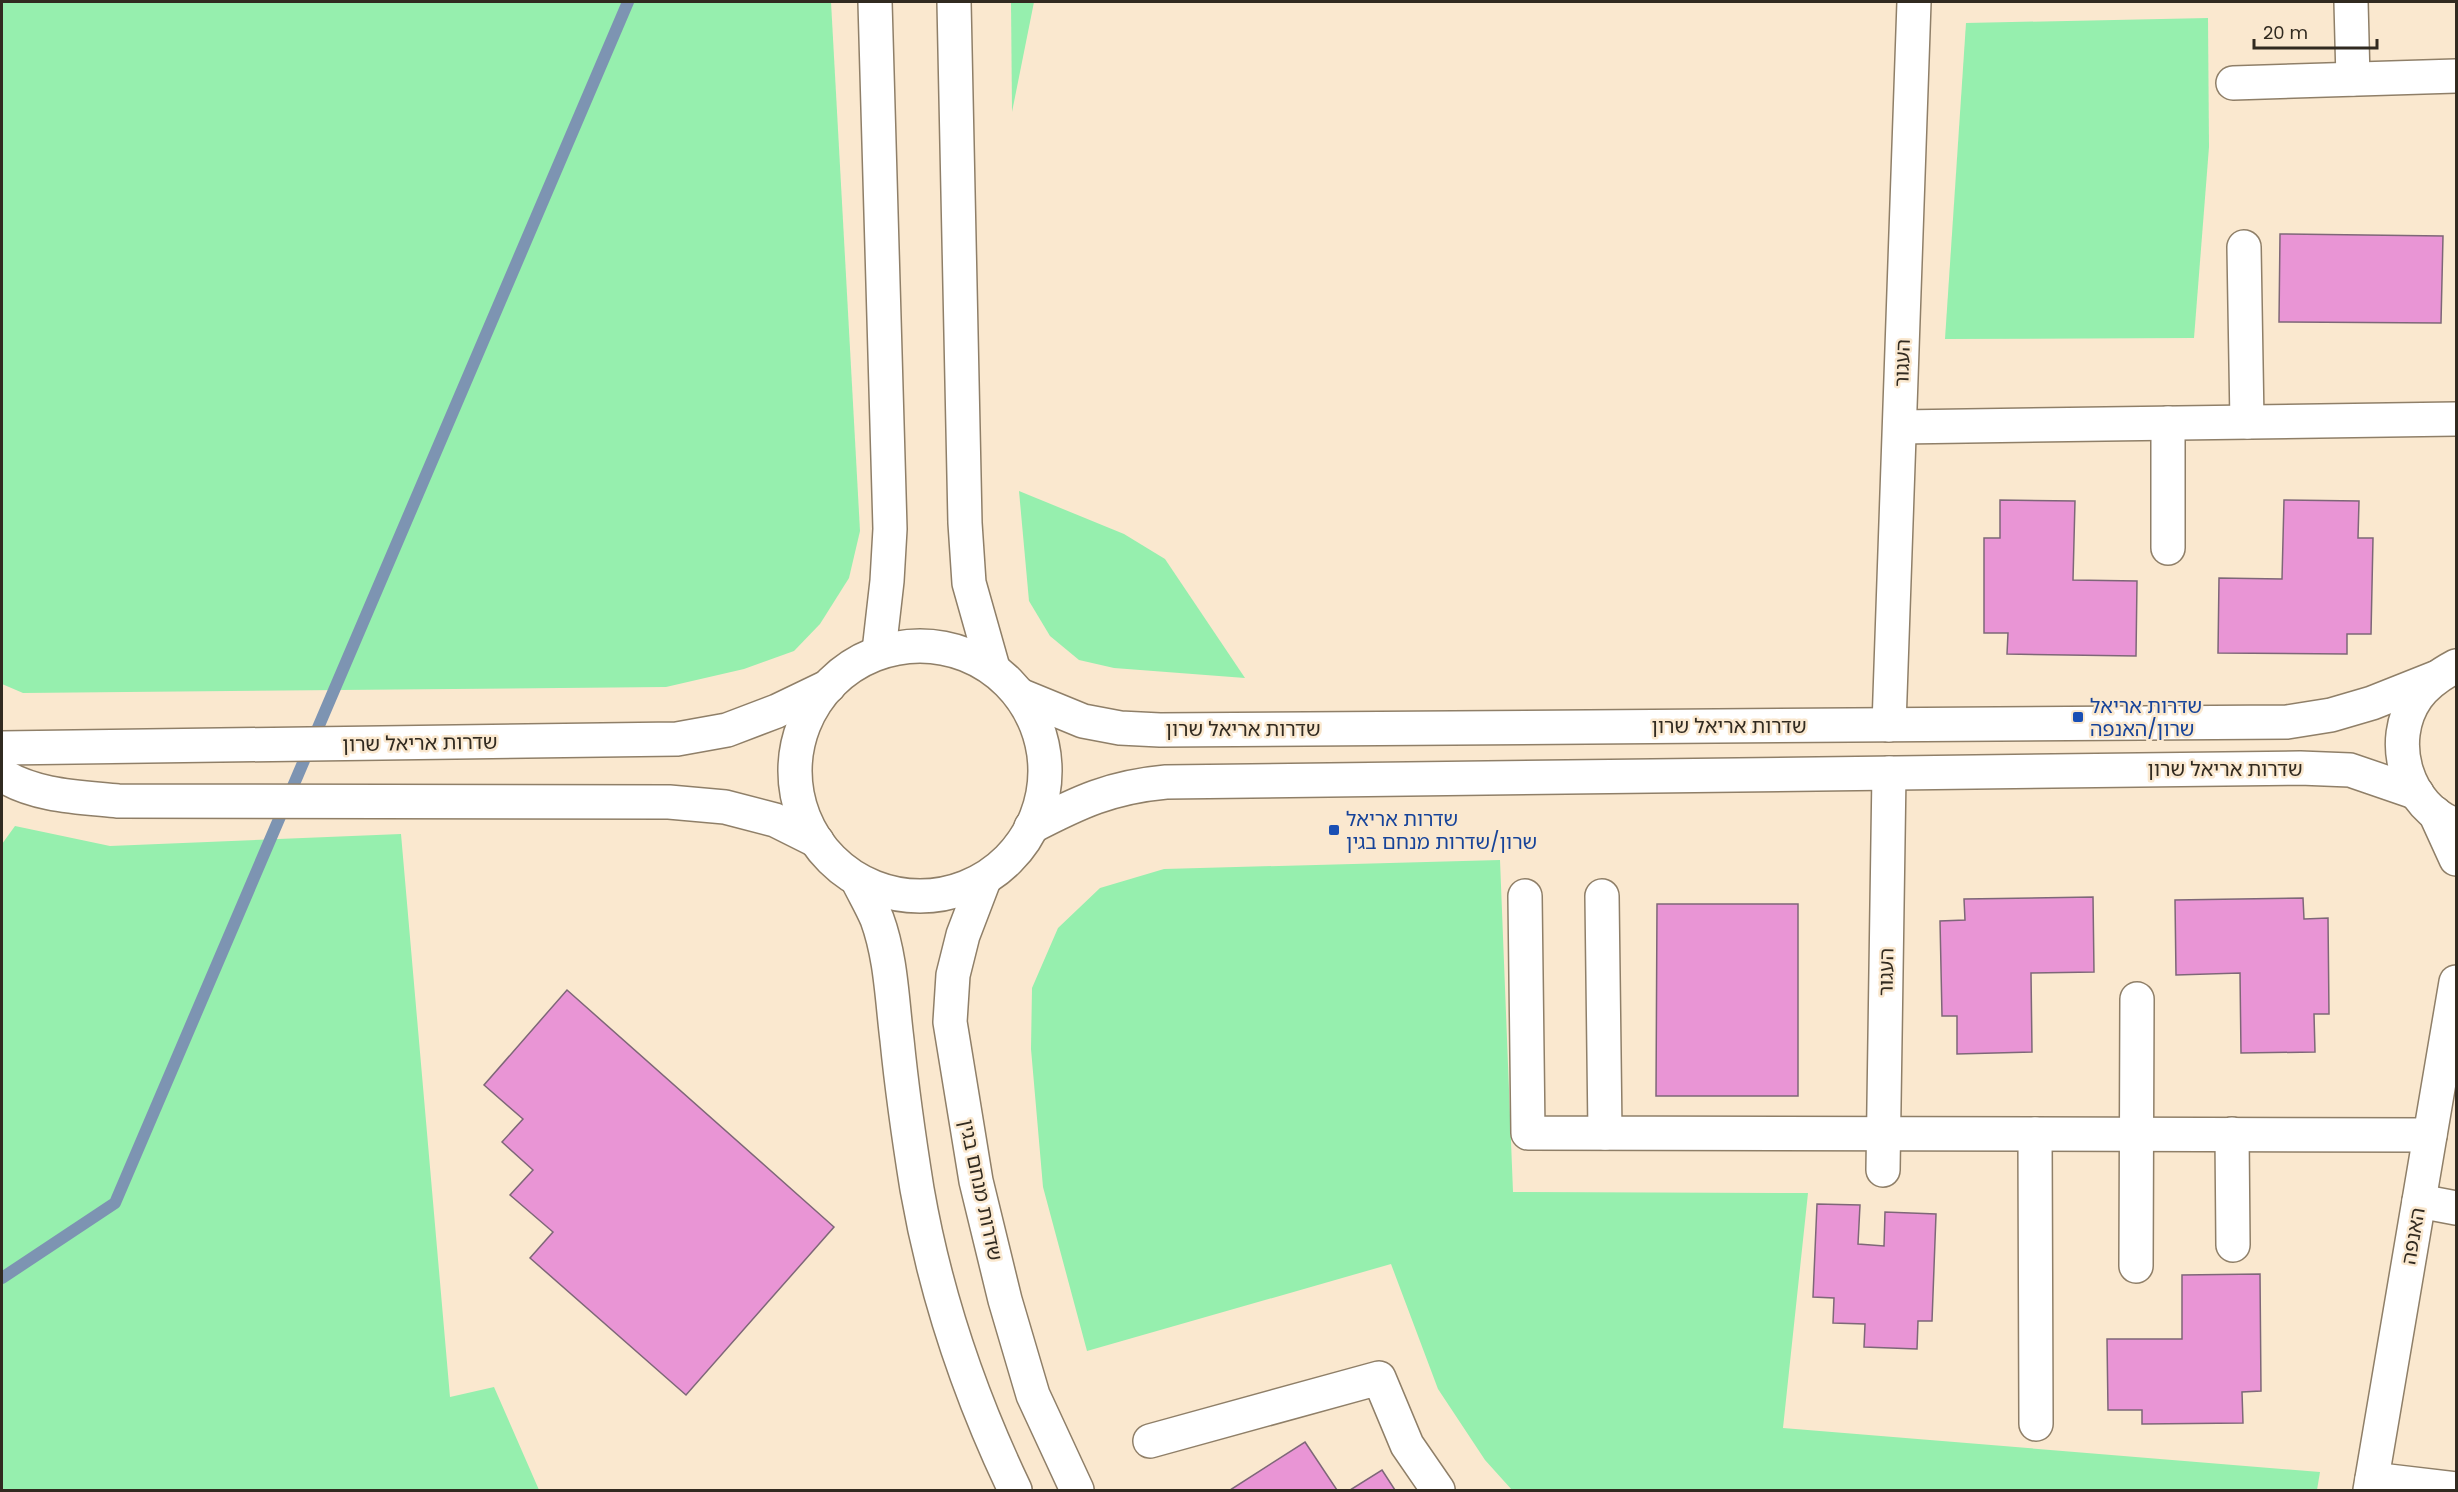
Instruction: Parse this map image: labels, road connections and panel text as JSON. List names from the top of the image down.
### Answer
{
  "streets": {
    "street": [
      "העגור",
      "שדרות אריאל שרון",
      "שדרות מנחם בגין",
      "האנפה"
    ]
  },
  "crossings": [
    ["העגור", "שדרות אריאל שרון"]
  ],
  "places": {
    "transit": ["שדרות אריאל שרון/האנפה", "שדרות אריאל שרון/שדרות מנחם בגין"]
  },
  "scale_bar": "20 m"
}
